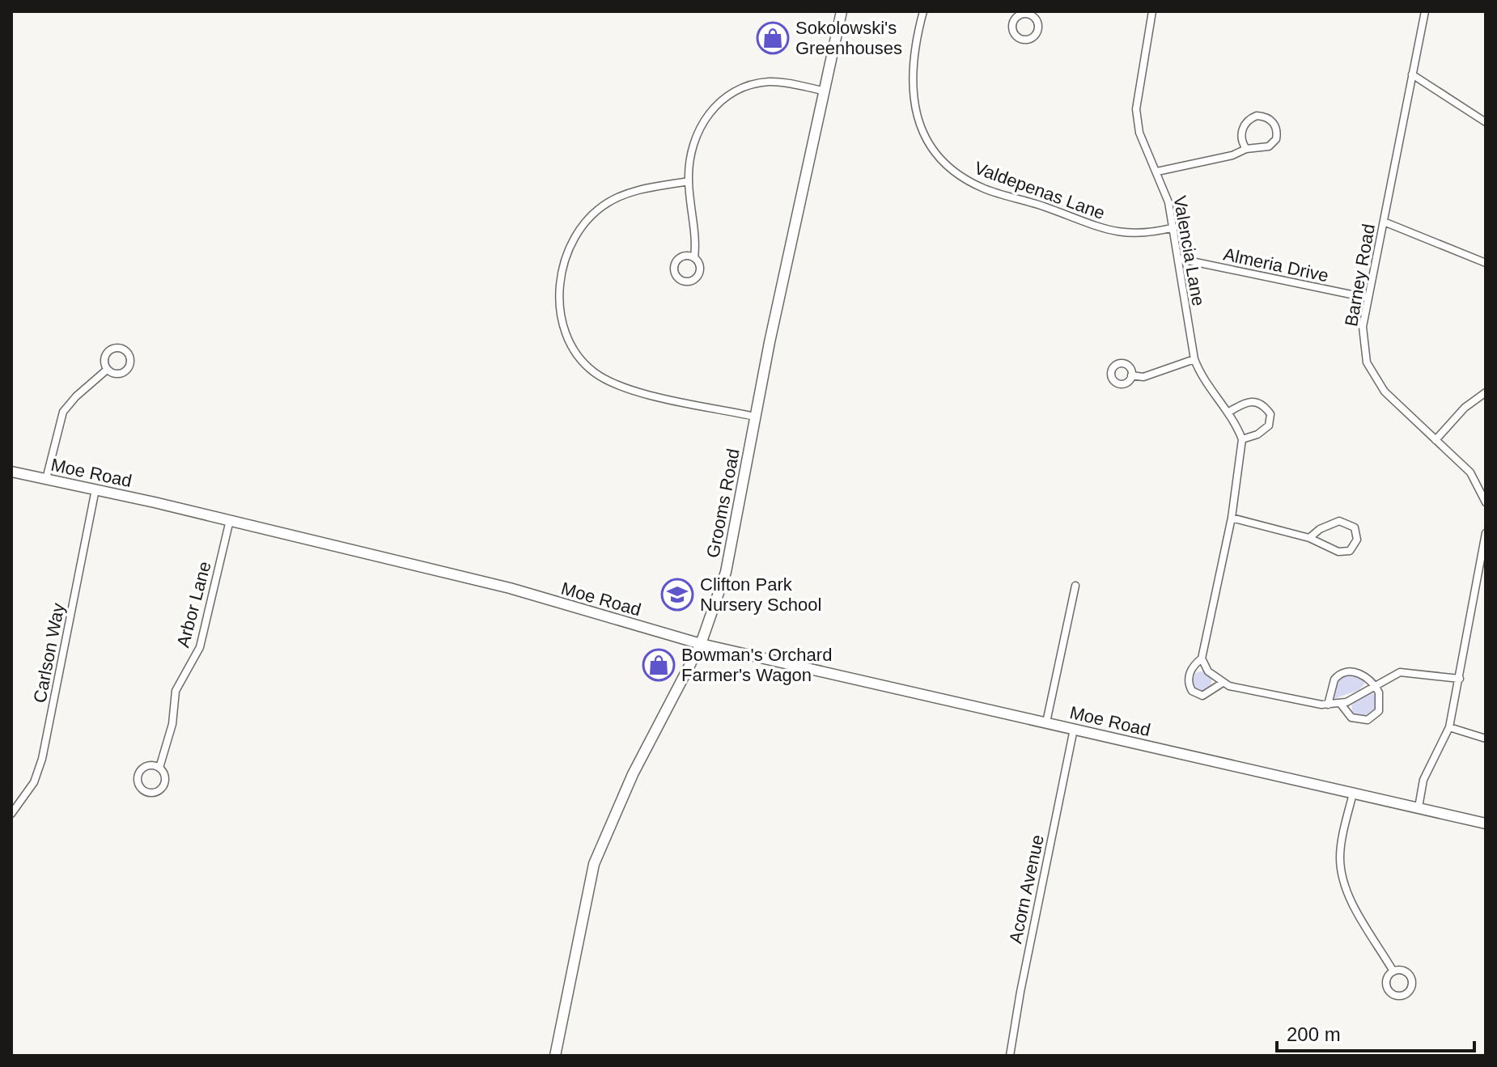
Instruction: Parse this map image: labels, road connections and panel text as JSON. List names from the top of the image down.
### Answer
{
  "streets": {
    "street": [
      "Valdepenas Lane",
      "Valencia Lane",
      "Almeria Drive",
      "Barney Road",
      "Moe Road",
      "Grooms Road",
      "Arbor Lane",
      "Carlson Way",
      "Acorn Avenue"
    ]
  },
  "crossings": [
    ["Valdepenas Lane", "Valencia Lane"],
    ["Valencia Lane", "Almeria Drive"],
    ["Almeria Drive", "Barney Road"],
    ["Moe Road", "Grooms Road"],
    ["Moe Road", "Arbor Lane"],
    ["Moe Road", "Carlson Way"],
    ["Moe Road", "Acorn Avenue"]
  ],
  "places": {
    "shop": ["Sokolowski's Greenhouses", "Bowman's Orchard Farmer's Wagon"],
    "school or university": ["Clifton Park Nursery School"]
  },
  "scale_bar": "200 m"
}
